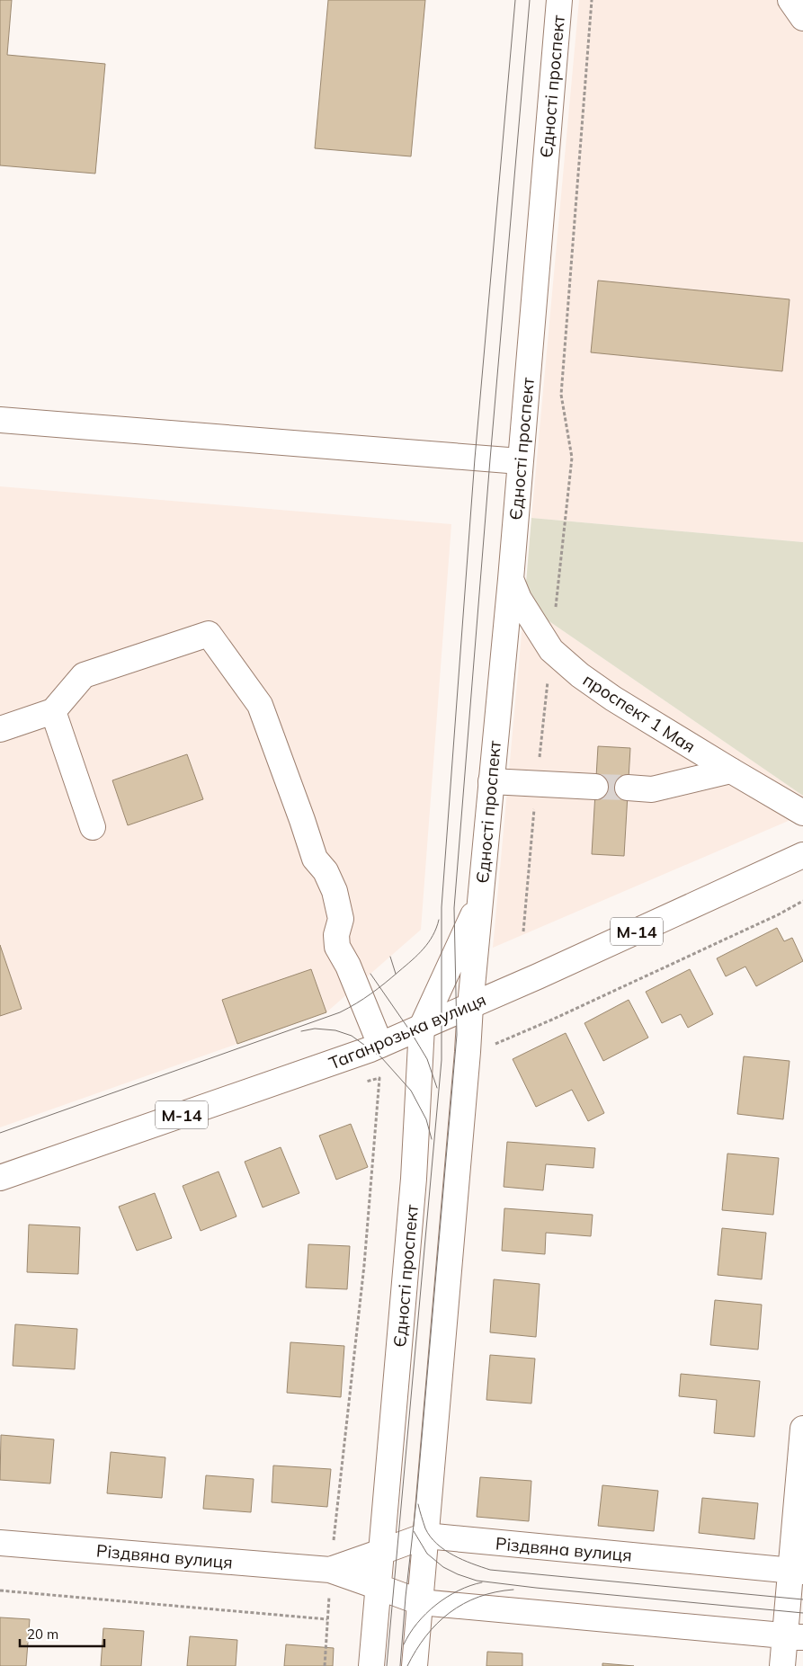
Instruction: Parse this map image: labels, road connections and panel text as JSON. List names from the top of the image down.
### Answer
{
  "streets": {
    "main road": [
      "Єдності проспект",
      "проспект 1 Мая",
      "М-14",
      "Таганрозька вулиця",
      "Різдвяна вулиця"
    ]
  },
  "crossings": [
    ["Єдності проспект", "проспект 1 Мая"],
    ["Єдності проспект", "Таганрозька вулиця"],
    ["Єдності проспект", "Різдвяна вулиця"]
  ],
  "scale_bar": "20 m"
}
